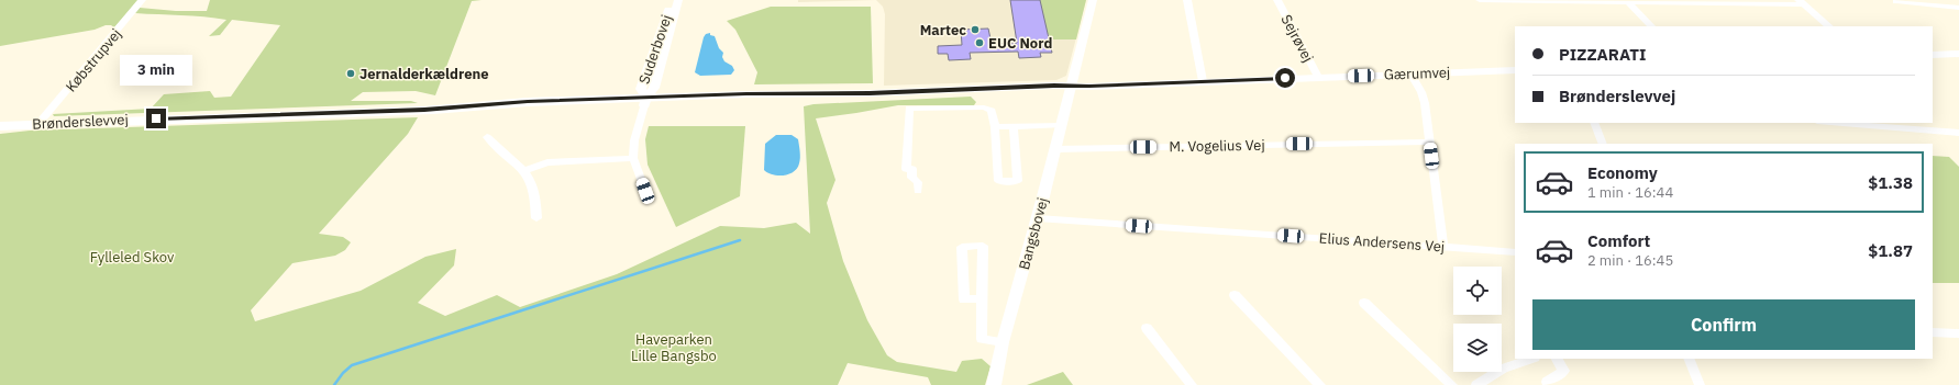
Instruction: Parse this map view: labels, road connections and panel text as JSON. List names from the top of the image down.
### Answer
{
  "streets": {
    "main road": ["Gærumvej", "Brønderslevvej"],
    "street": [
      "Sejrøvej",
      "Suderbovej",
      "Købstrupvej",
      "M. Vogelius Vej",
      "Bangsbovej",
      "Elius Andersens Vej"
    ]
  },
  "crossings": [
    ["Sejrøvej", "Gærumvej"],
    ["Suderbovej", "Gærumvej"],
    ["Suderbovej", "Brønderslevvej"],
    ["Gærumvej", "Brønderslevvej"],
    ["Gærumvej", "Bangsbovej"],
    ["M. Vogelius Vej", "Bangsbovej"],
    ["Bangsbovej", "Elius Andersens Vej"]
  ],
  "parks": ["Fylleled Skov", "Haveparken Lille Bangsbo"],
  "places": ["Martec", "EUC Nord", "Jernalderkældrene"],
  "page": {
    "banner": ["PIZZARATI", "Brønderslevvej"],
    "bubble": "3 min",
    "list": [
      {
        "name": "Economy",
        "note": "1 min · 16:44",
        "value": "$1.38"
      },
      {
        "name": "Comfort",
        "note": "2 min · 16:45",
        "value": "$1.87"
      }
    ],
    "buttons": "Confirm"
  }
}
